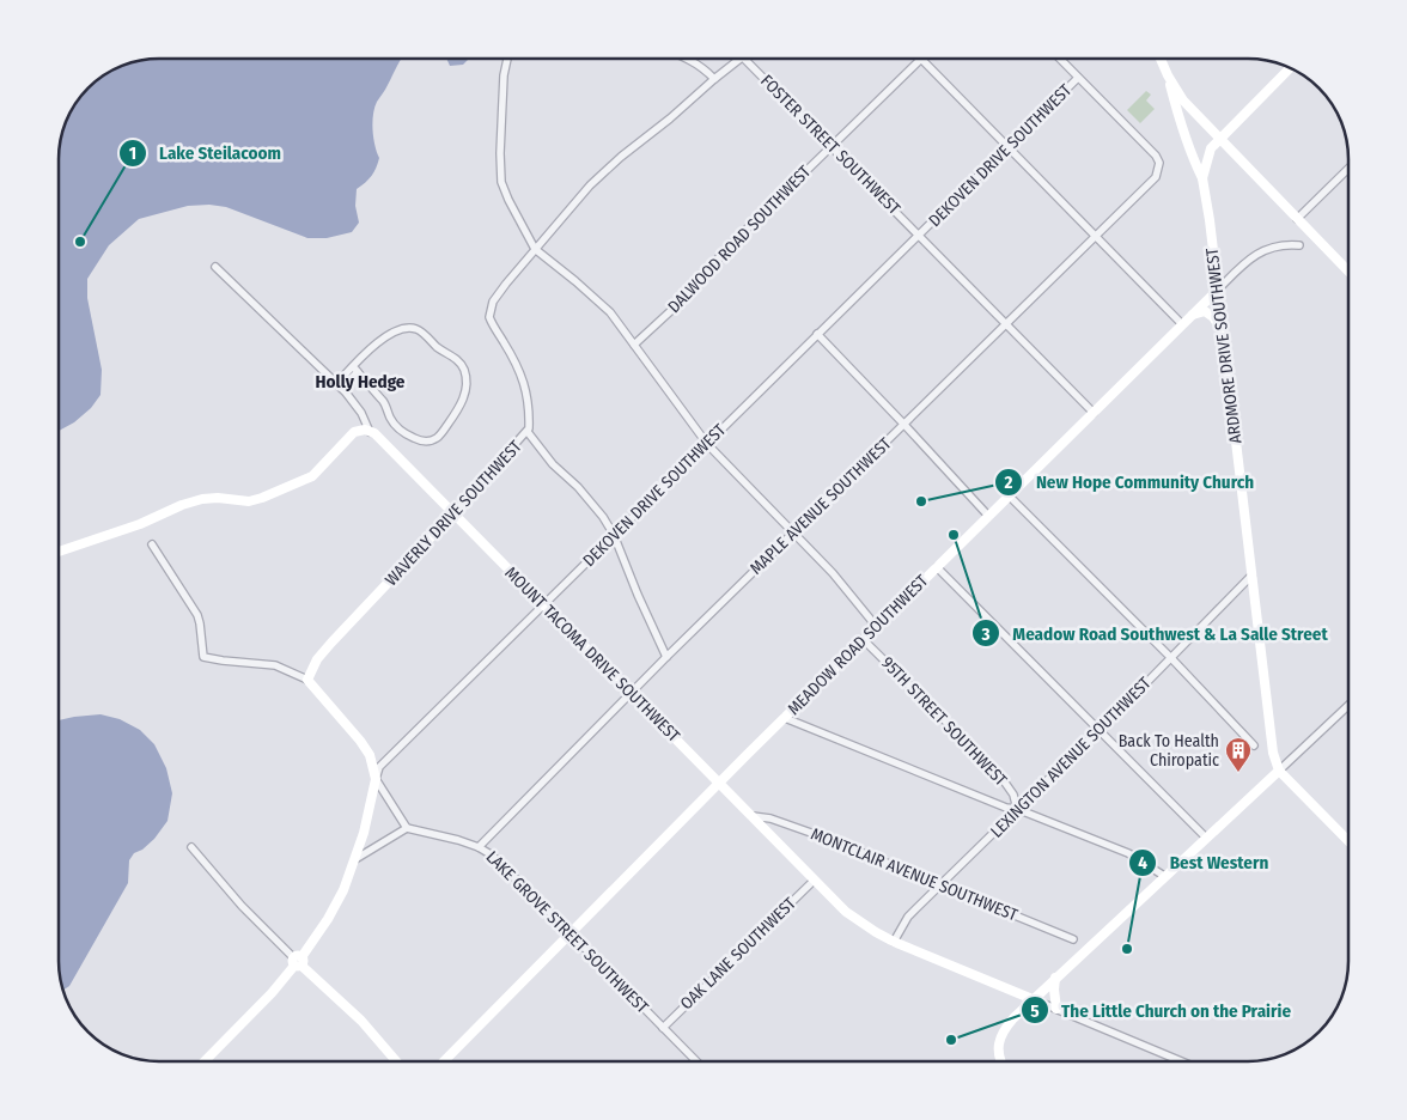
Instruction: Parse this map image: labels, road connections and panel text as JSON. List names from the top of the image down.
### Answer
{
  "streets": {
    "street": [
      "FOSTER STREET SOUTHWEST",
      "DEKOVEN DRIVE SOUTHWEST",
      "DALWOOD ROAD SOUTHWEST",
      "ARDMORE DRIVE SOUTHWEST",
      "MAPLE AVENUE SOUTHWEST",
      "WAVERLY DRIVE SOUTHWEST",
      "MEADOW ROAD SOUTHWEST",
      "MOUNT TACOMA DRIVE SOUTHWEST",
      "95TH STREET SOUTHWEST",
      "LEXINGTON AVENUE SOUTHWEST",
      "MONTCLAIR AVENUE SOUTHWEST",
      "LAKE GROVE STREET SOUTHWEST",
      "OAK LANE SOUTHWEST"
    ]
  },
  "crossings": [
    ["FOSTER STREET SOUTHWEST", "DEKOVEN DRIVE SOUTHWEST"],
    ["FOSTER STREET SOUTHWEST", "DALWOOD ROAD SOUTHWEST"],
    ["FOSTER STREET SOUTHWEST", "MAPLE AVENUE SOUTHWEST"],
    ["FOSTER STREET SOUTHWEST", "MEADOW ROAD SOUTHWEST"],
    ["DEKOVEN DRIVE SOUTHWEST", "MAPLE AVENUE SOUTHWEST"],
    ["DEKOVEN DRIVE SOUTHWEST", "MOUNT TACOMA DRIVE SOUTHWEST"],
    ["ARDMORE DRIVE SOUTHWEST", "MEADOW ROAD SOUTHWEST"],
    ["ARDMORE DRIVE SOUTHWEST", "LEXINGTON AVENUE SOUTHWEST"],
    ["MAPLE AVENUE SOUTHWEST", "MOUNT TACOMA DRIVE SOUTHWEST"],
    ["MAPLE AVENUE SOUTHWEST", "LAKE GROVE STREET SOUTHWEST"],
    ["WAVERLY DRIVE SOUTHWEST", "MOUNT TACOMA DRIVE SOUTHWEST"],
    ["MEADOW ROAD SOUTHWEST", "MOUNT TACOMA DRIVE SOUTHWEST"],
    ["MEADOW ROAD SOUTHWEST", "95TH STREET SOUTHWEST"],
    ["MEADOW ROAD SOUTHWEST", "LAKE GROVE STREET SOUTHWEST"],
    ["MOUNT TACOMA DRIVE SOUTHWEST", "LEXINGTON AVENUE SOUTHWEST"],
    ["MOUNT TACOMA DRIVE SOUTHWEST", "MONTCLAIR AVENUE SOUTHWEST"],
    ["MOUNT TACOMA DRIVE SOUTHWEST", "OAK LANE SOUTHWEST"],
    ["95TH STREET SOUTHWEST", "LEXINGTON AVENUE SOUTHWEST"],
    ["LEXINGTON AVENUE SOUTHWEST", "MONTCLAIR AVENUE SOUTHWEST"],
    ["LAKE GROVE STREET SOUTHWEST", "OAK LANE SOUTHWEST"]
  ],
  "districts": ["Holly Hedge"],
  "places": {
    "other": [
      "Lake Steilacoom",
      "New Hope Community Church",
      "Meadow Road Southwest & La Salle Street",
      "Best Western",
      "The Little Church on the Prairie"
    ],
    "building": ["Back To Health Chiropatic"]
  }
}
